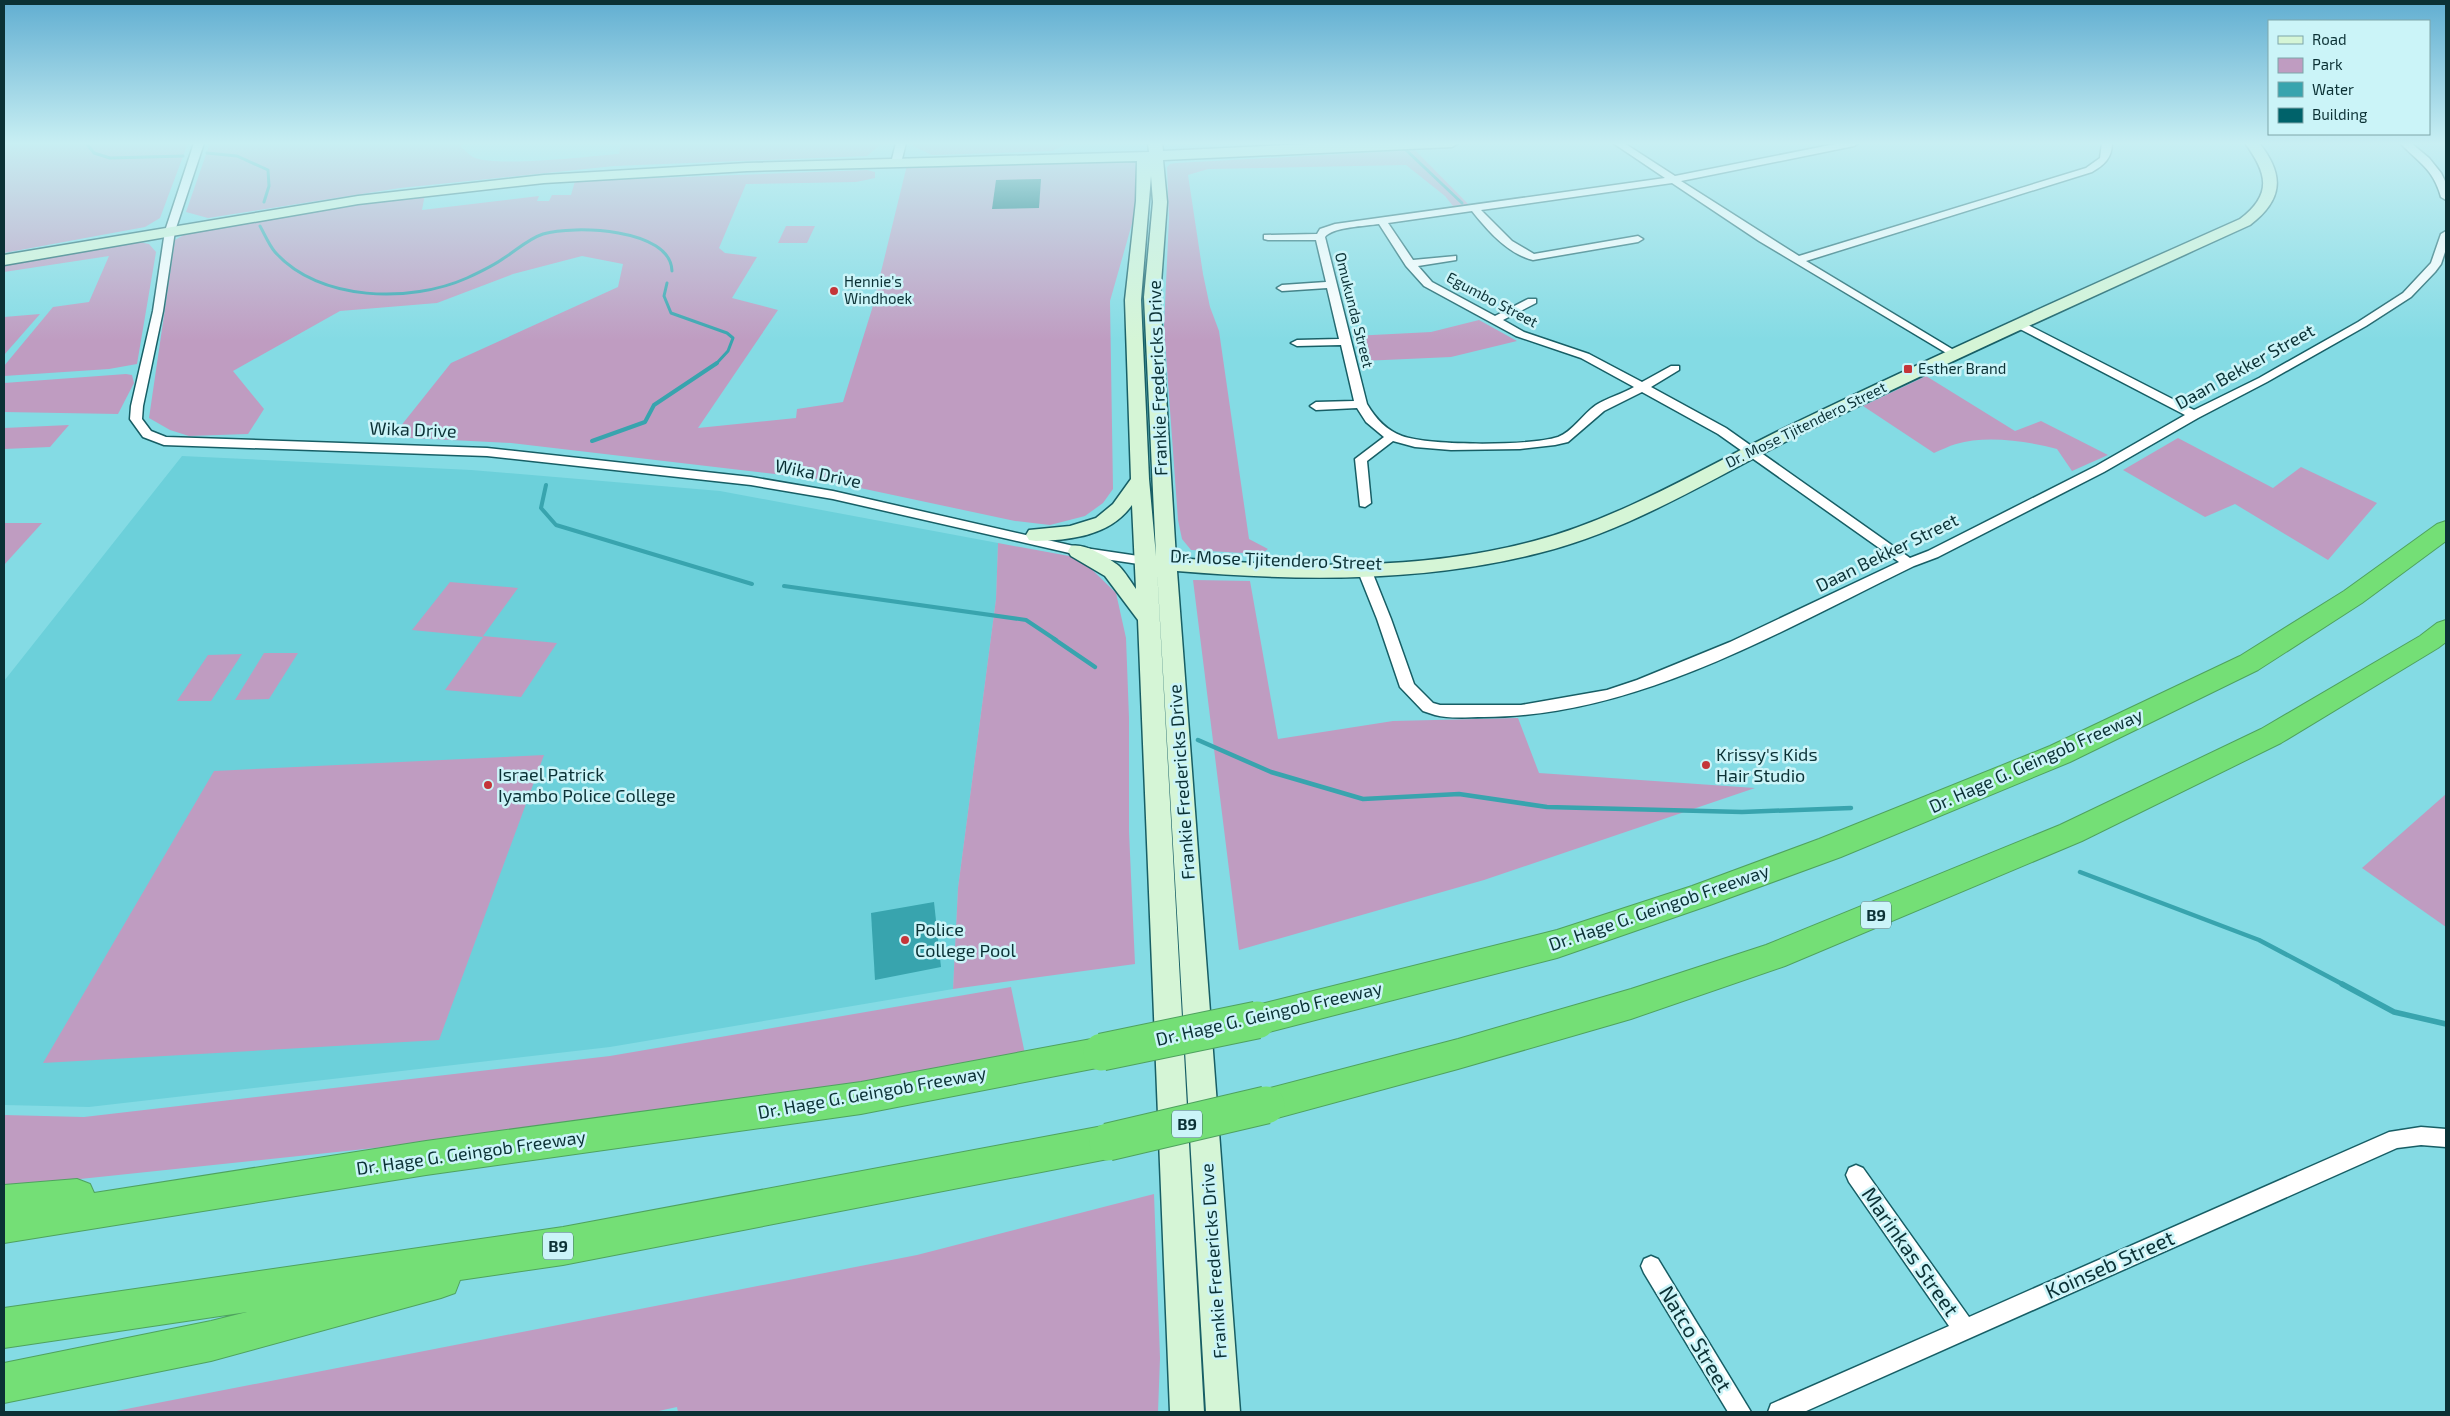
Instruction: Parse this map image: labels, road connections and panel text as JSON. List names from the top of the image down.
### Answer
{
  "streets": {
    "highway": ["Dr. Hage G. Geingob Freeway", "B9"],
    "main road": ["Frankie Fredericks Drive", "Dr. Mose Tjitendero Street"],
    "street": [
      "Egumbo Street",
      "Omukunda Street",
      "Daan Bekker Street",
      "Wika Drive",
      "Marinkas Street",
      "Koinseb Street",
      "Natco Street"
    ]
  },
  "crossings": [
    ["Egumbo Street", "Omukunda Street"],
    ["Egumbo Street", "Daan Bekker Street"],
    ["Egumbo Street", "Dr. Mose Tjitendero Street"],
    ["Daan Bekker Street", "Dr. Mose Tjitendero Street"],
    ["Frankie Fredericks Drive", "Dr. Mose Tjitendero Street"],
    ["Frankie Fredericks Drive", "Wika Drive"],
    ["Dr. Mose Tjitendero Street", "Wika Drive"],
    ["Marinkas Street", "Koinseb Street"]
  ],
  "places": {
    "other": [
      "Hennie's Windhoek",
      "Krissy's Kids Hair Studio",
      "Israel Patrick Iyambo Police College",
      "Police College Pool"
    ],
    "transit": ["Esther Brand"]
  },
  "legend": [
    "Road",
    "Park",
    "Water",
    "Building"
  ]
}
